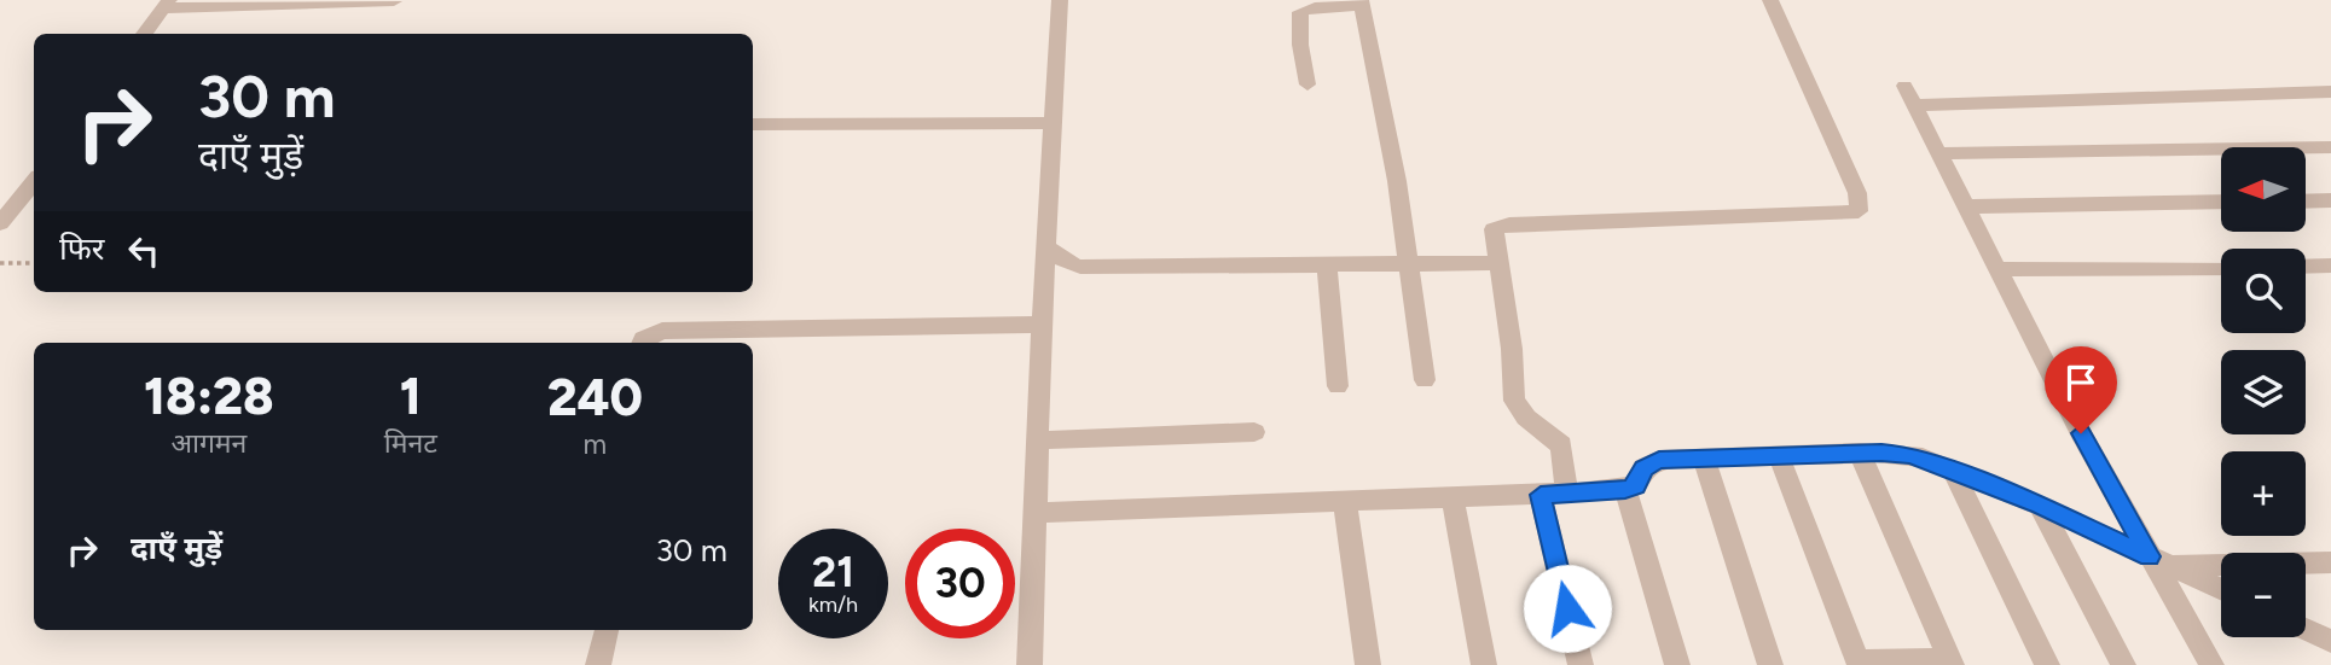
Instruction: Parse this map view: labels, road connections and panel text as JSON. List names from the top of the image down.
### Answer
{
  "north": "left",
  "page": {
    "turn": ["30 m", "दाएँ मुड़ें"],
    "map_buttons": ["+", "−"],
    "then": "फिर",
    "eta": [
      "18:28",
      "आगमन",
      "1",
      "मिनट",
      "240",
      "m"
    ],
    "list": [
      {
        "name": "दाएँ मुड़ें",
        "value": "30 m"
      }
    ],
    "speed": "21 km/h",
    "limit": "30"
  }
}
